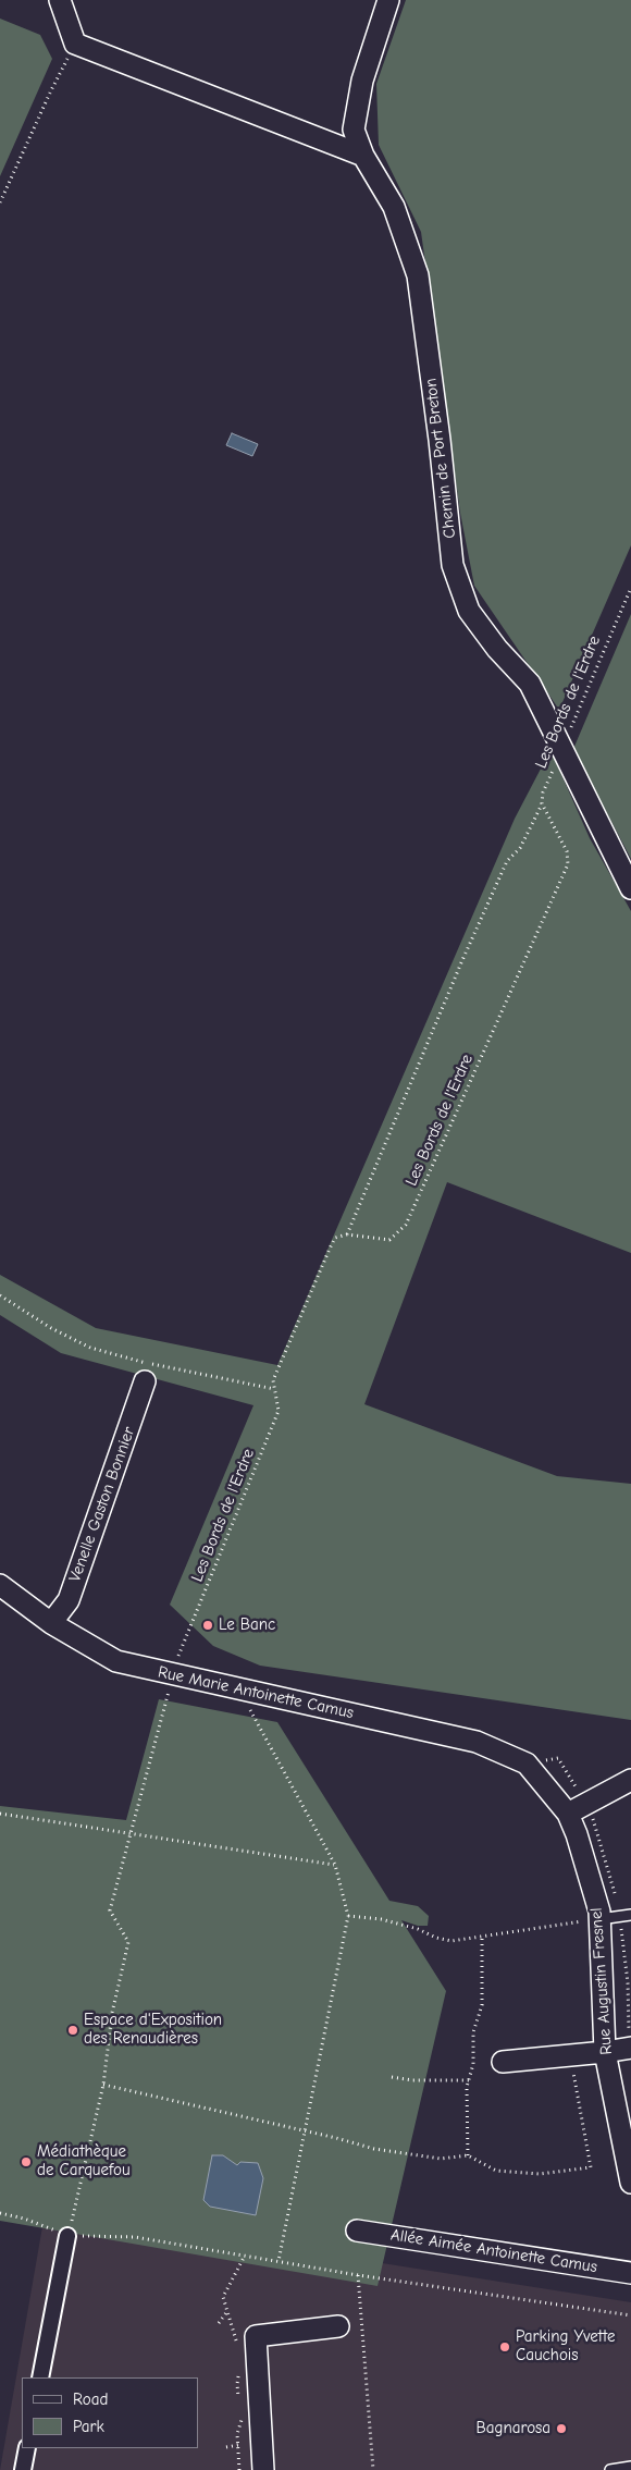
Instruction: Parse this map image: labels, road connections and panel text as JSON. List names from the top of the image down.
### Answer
{
  "streets": {
    "street": [
      "Chemin de Port Breton",
      "Venelle Gaston Bonnier",
      "Rue Marie Antoinette Camus",
      "Rue Augustin Fresnel",
      "Allée Aimée Antoinette Camus"
    ],
    "path": ["Les Bords de l'Erdre"]
  },
  "crossings": [
    ["Chemin de Port Breton", "Les Bords de l'Erdre"],
    ["Les Bords de l'Erdre", "Rue Marie Antoinette Camus"],
    ["Venelle Gaston Bonnier", "Rue Marie Antoinette Camus"],
    ["Rue Marie Antoinette Camus", "Rue Augustin Fresnel"]
  ],
  "places": [
    "Le Banc",
    "Espace d'Exposition des Renaudières",
    "Médiathèque de Carquefou",
    "Parking Yvette Cauchois",
    "Bagnarosa"
  ],
  "legend": ["Road", "Park"]
}
